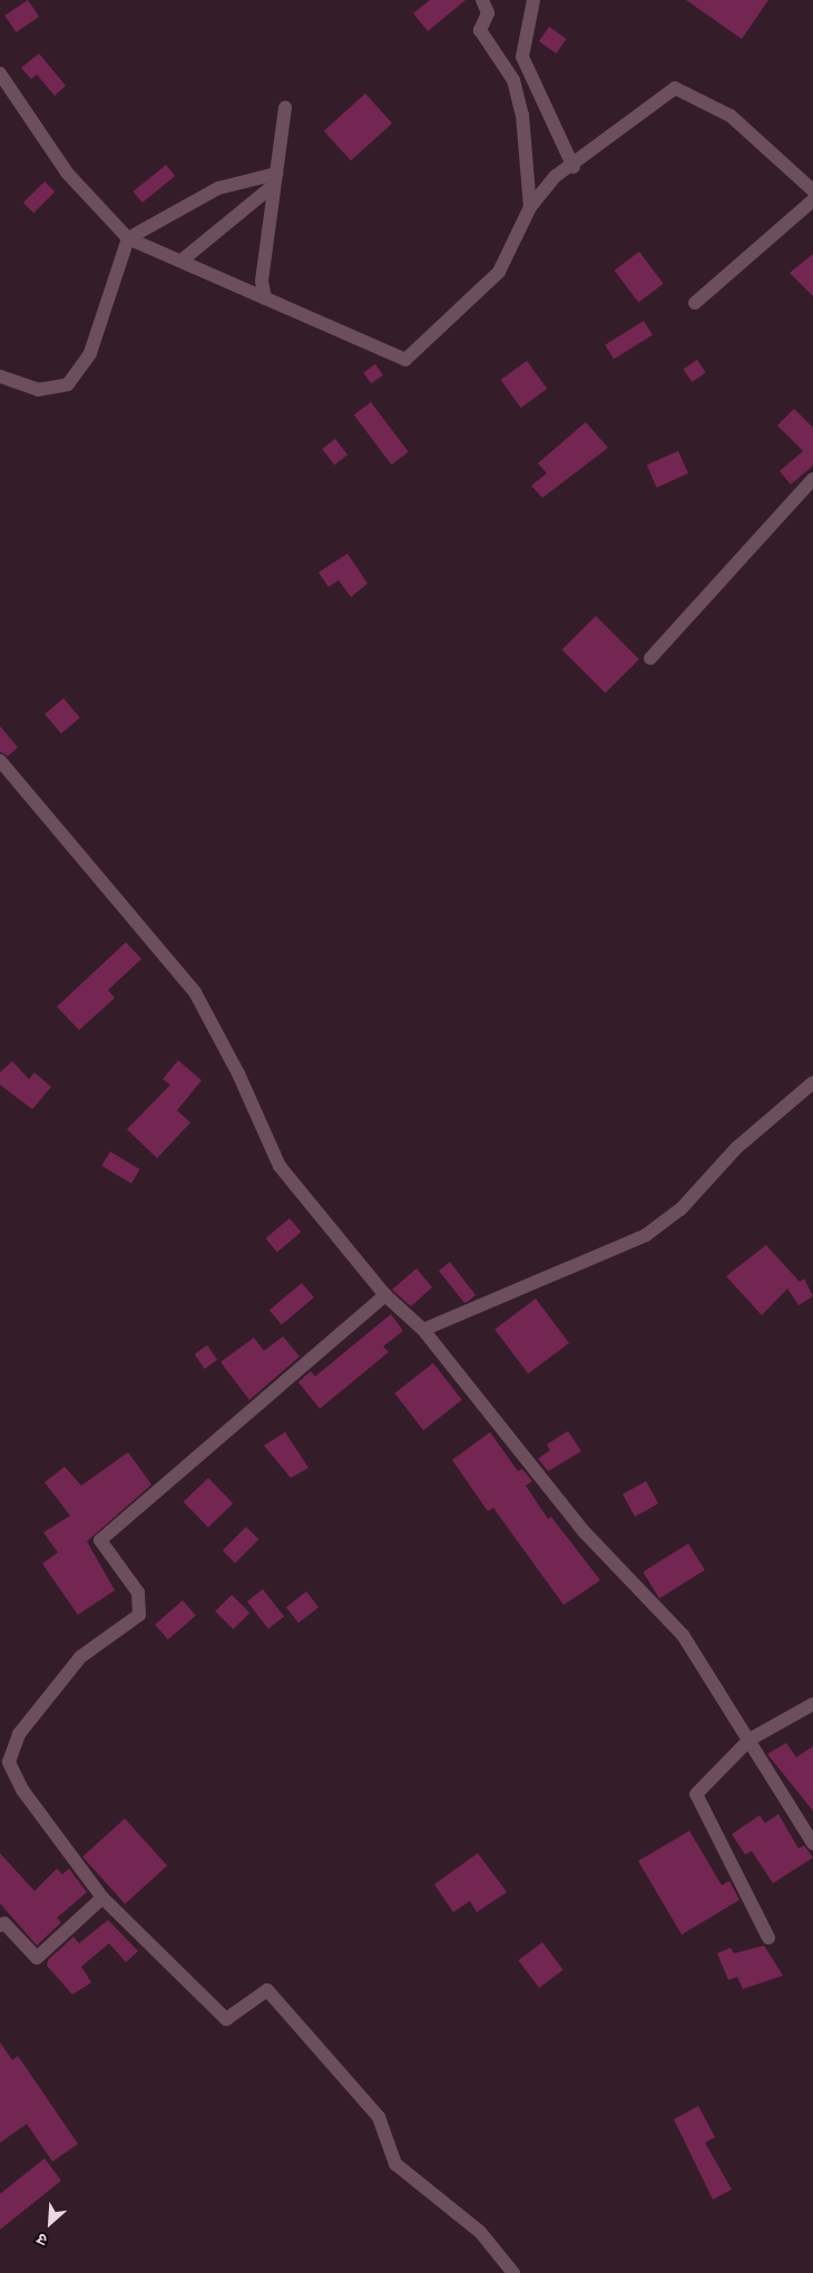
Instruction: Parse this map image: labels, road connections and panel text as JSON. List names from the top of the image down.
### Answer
{
  "north": "bottom left"
}
